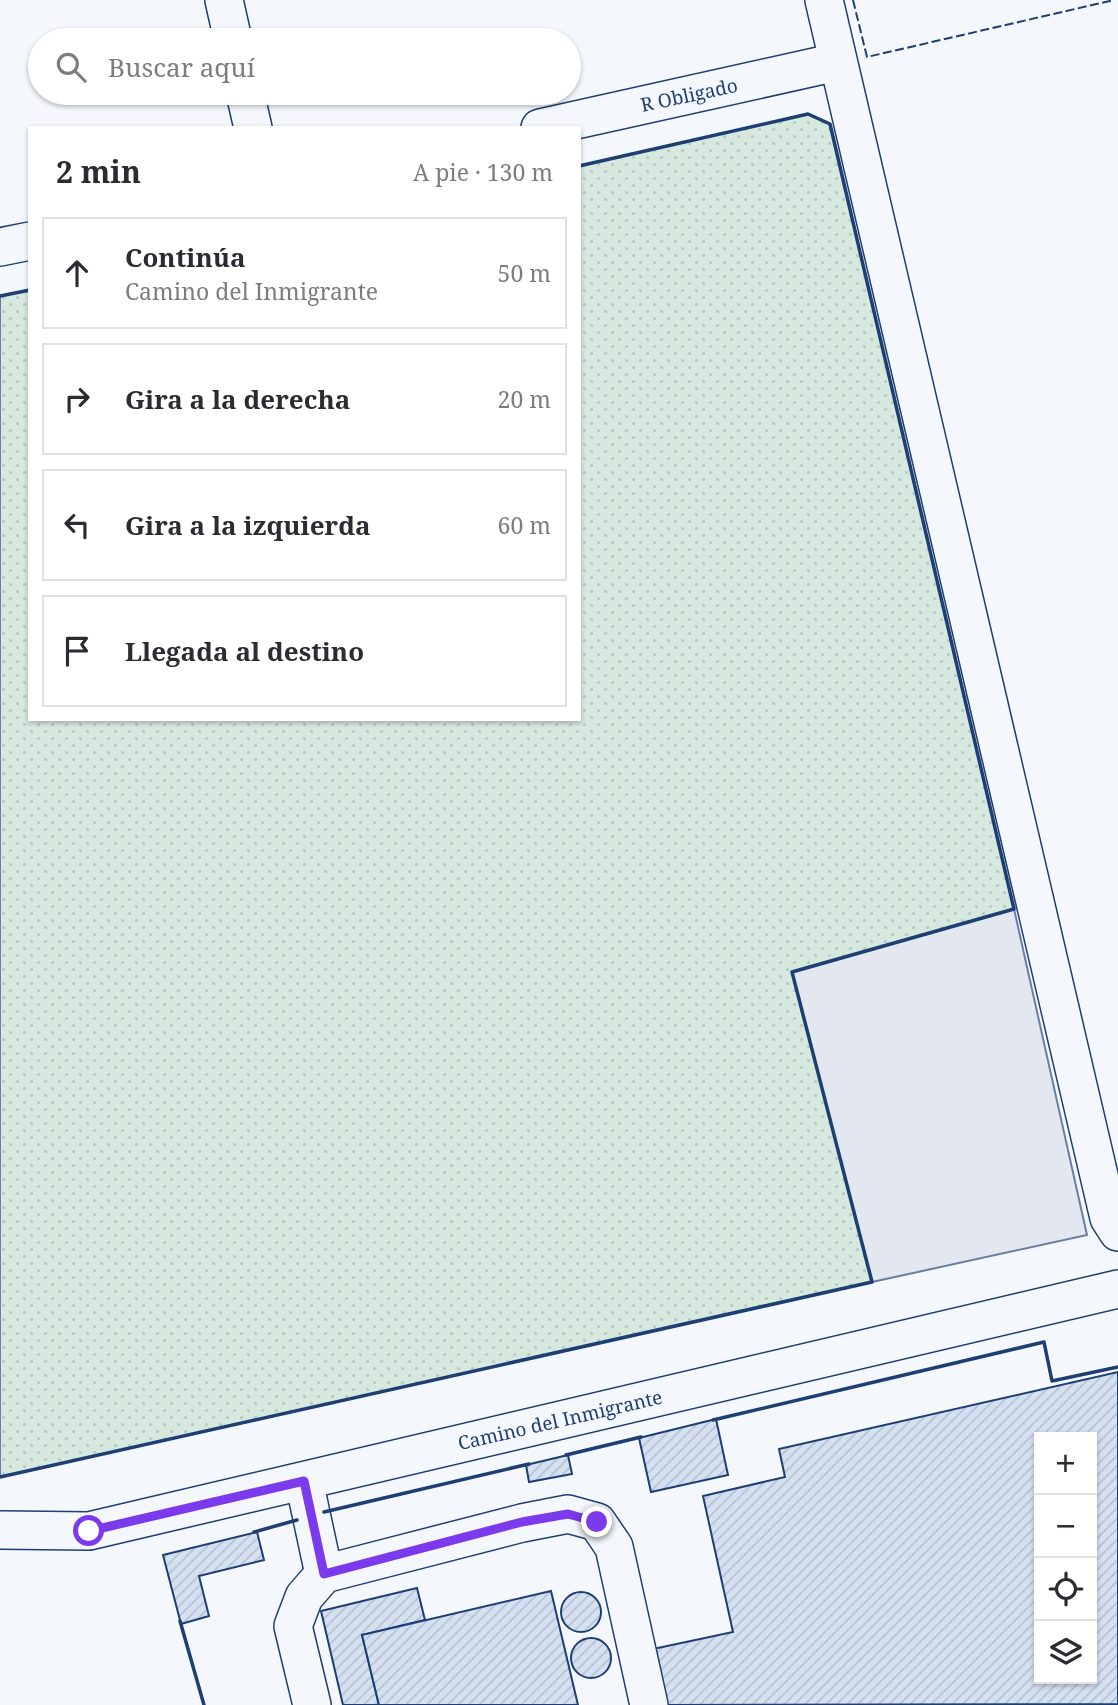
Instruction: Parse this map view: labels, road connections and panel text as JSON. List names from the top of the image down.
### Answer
{
  "streets": {
    "street": ["R Obligado", "Camino del Inmigrante"]
  },
  "page": {
    "search": "Buscar aquí",
    "heading": ["2 min", "A pie · 130 m"],
    "list": [
      ["Continúa", "Camino del Inmigrante", "50 m"],
      ["Gira a la derecha", "20 m"],
      ["Gira a la izquierda", "60 m"],
      "Llegada al destino"
    ],
    "map_buttons": ["+", "−"]
  }
}
